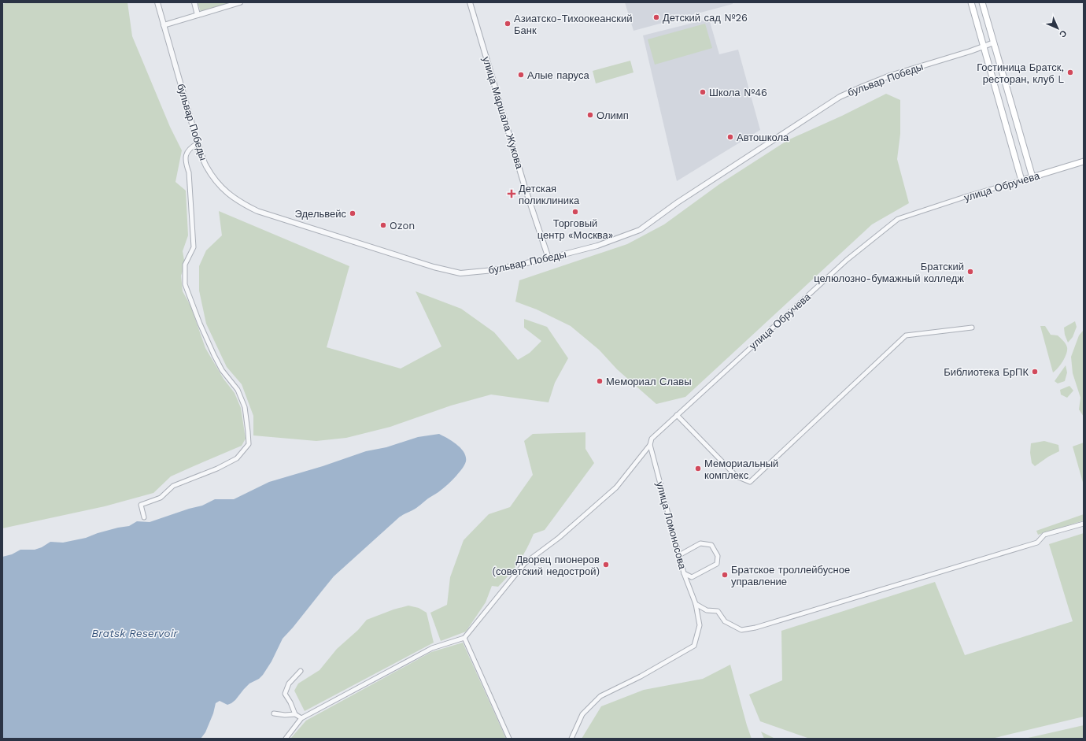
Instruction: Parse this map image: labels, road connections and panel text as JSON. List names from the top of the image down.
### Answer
{
  "streets": {
    "main road": ["улица Обручева"],
    "street": ["бульвар Победы", "улица Маршала Жукова", "улица Ломоносова"]
  },
  "crossings": [
    ["бульвар Победы", "улица Маршала Жукова"],
    ["улица Обручева", "улица Ломоносова"]
  ],
  "water": ["Bratsk Reservoir"],
  "places": {
    "other": [
      "Детский сад №26",
      "Азиатско-Тихоокеанский Банк",
      "Гостиница Братск, ресторан, клуб L",
      "Алые паруса",
      "Школа №46",
      "Олимп",
      "Автошкола",
      "Торговый центр «Москва»",
      "Эдельвейс",
      "Ozon",
      "Братский целюлозно-бумажный колледж",
      "Библиотека БрПК",
      "Мемориал Славы",
      "Мемориальный комплекс",
      "Дворец пионеров (советский недострой)",
      "Братское троллейбусное управление"
    ],
    "health": ["Детская поликлиника"]
  },
  "north": "bottom right"
}
